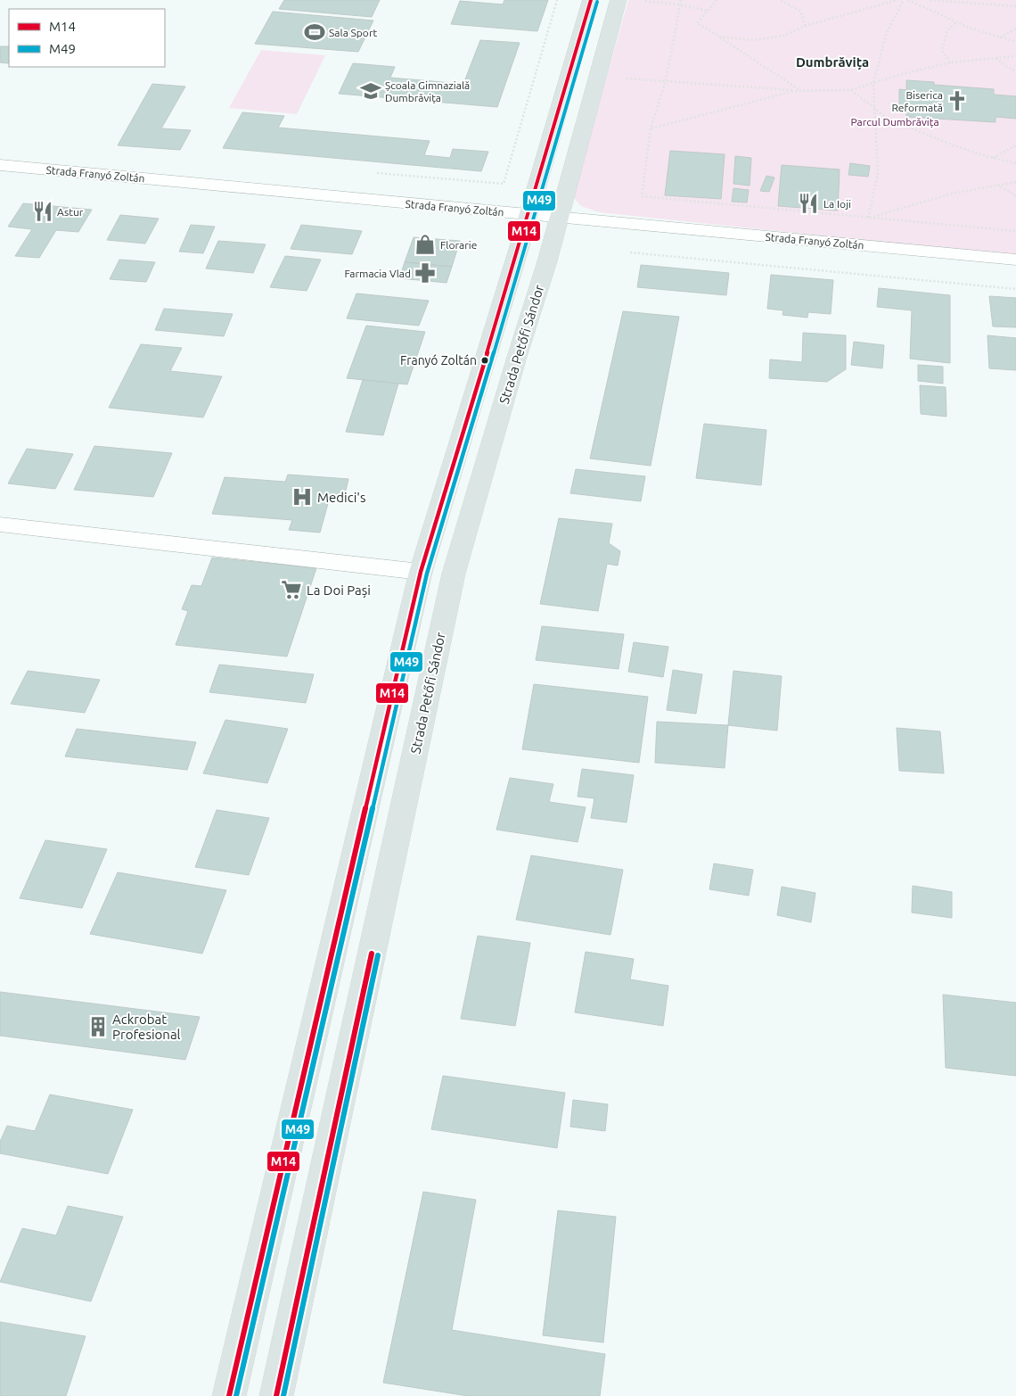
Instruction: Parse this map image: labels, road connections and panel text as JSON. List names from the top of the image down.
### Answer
{
  "streets": {
    "main road": ["Strada Petőfi Sándor"],
    "street": ["Strada Franyó Zoltán"]
  },
  "crossings": [
    ["Strada Franyó Zoltán", "Strada Petőfi Sándor"]
  ],
  "districts": ["Dumbrăvița"],
  "parks": ["Parcul Dumbrăvița"],
  "places": {
    "sports": ["Sala Sport"],
    "school or university": ["Școala Gimnazială Dumbrăvița"],
    "church": ["Biserica Reformată"],
    "restaurant": ["La Ioji", "Astur"],
    "shop": ["Florarie"],
    "pharmacy": ["Farmacia Vlad"],
    "other": ["Franyó Zoltán"],
    "hospital": ["Medici's"],
    "supermarket": ["La Doi Pași"],
    "building": ["Ackrobat Profesional"]
  },
  "lines": ["transit line M14", "transit line M49"],
  "legend": ["M14", "M49"]
}
